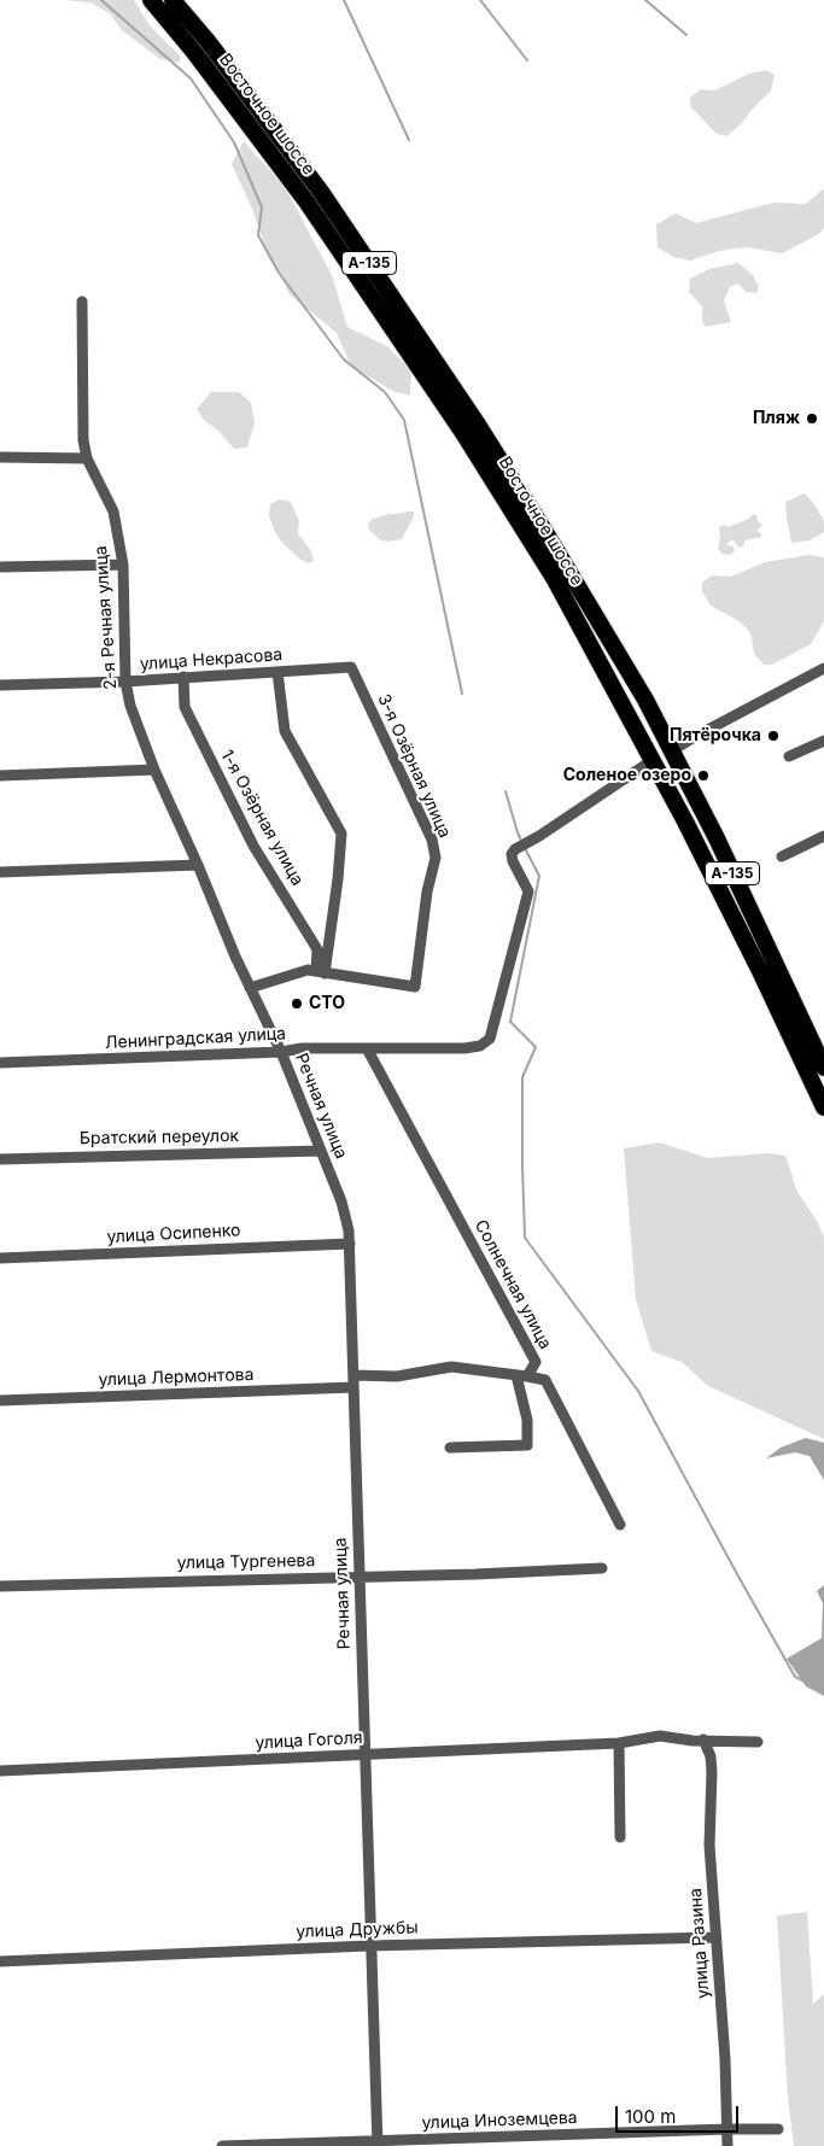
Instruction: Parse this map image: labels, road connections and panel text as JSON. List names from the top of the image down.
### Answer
{
  "streets": {
    "highway": ["Восточное шоссе", "А-135"],
    "street": [
      "2-я Речная улица",
      "улица Некрасова",
      "3-я Озёрная улица",
      "1-я Озёрная улица",
      "Ленинградская улица",
      "Речная улица",
      "Братский переулок",
      "улица Осипенко",
      "Солнечная улица",
      "улица Лермонтова",
      "улица Тургенева",
      "улица Гоголя",
      "улица Дружбы",
      "улица Разина",
      "улица Иноземцева"
    ]
  },
  "crossings": [
    ["Восточное шоссе", "Ленинградская улица"],
    ["2-я Речная улица", "улица Некрасова"],
    ["2-я Речная улица", "Ленинградская улица"],
    ["2-я Речная улица", "Речная улица"],
    ["улица Некрасова", "3-я Озёрная улица"],
    ["улица Некрасова", "1-я Озёрная улица"],
    ["3-я Озёрная улица", "1-я Озёрная улица"],
    ["Ленинградская улица", "Речная улица"],
    ["Ленинградская улица", "Солнечная улица"],
    ["Речная улица", "Братский переулок"],
    ["Речная улица", "улица Осипенко"],
    ["Речная улица", "улица Лермонтова"],
    ["Речная улица", "улица Тургенева"],
    ["Речная улица", "улица Гоголя"],
    ["Речная улица", "улица Дружбы"],
    ["Речная улица", "улица Иноземцева"],
    ["улица Гоголя", "улица Разина"],
    ["улица Дружбы", "улица Разина"],
    ["улица Разина", "улица Иноземцева"]
  ],
  "places": [
    "Пляж",
    "Пятёрочка",
    "Соленое озеро",
    "СТО"
  ],
  "scale_bar": "100 m"
}
